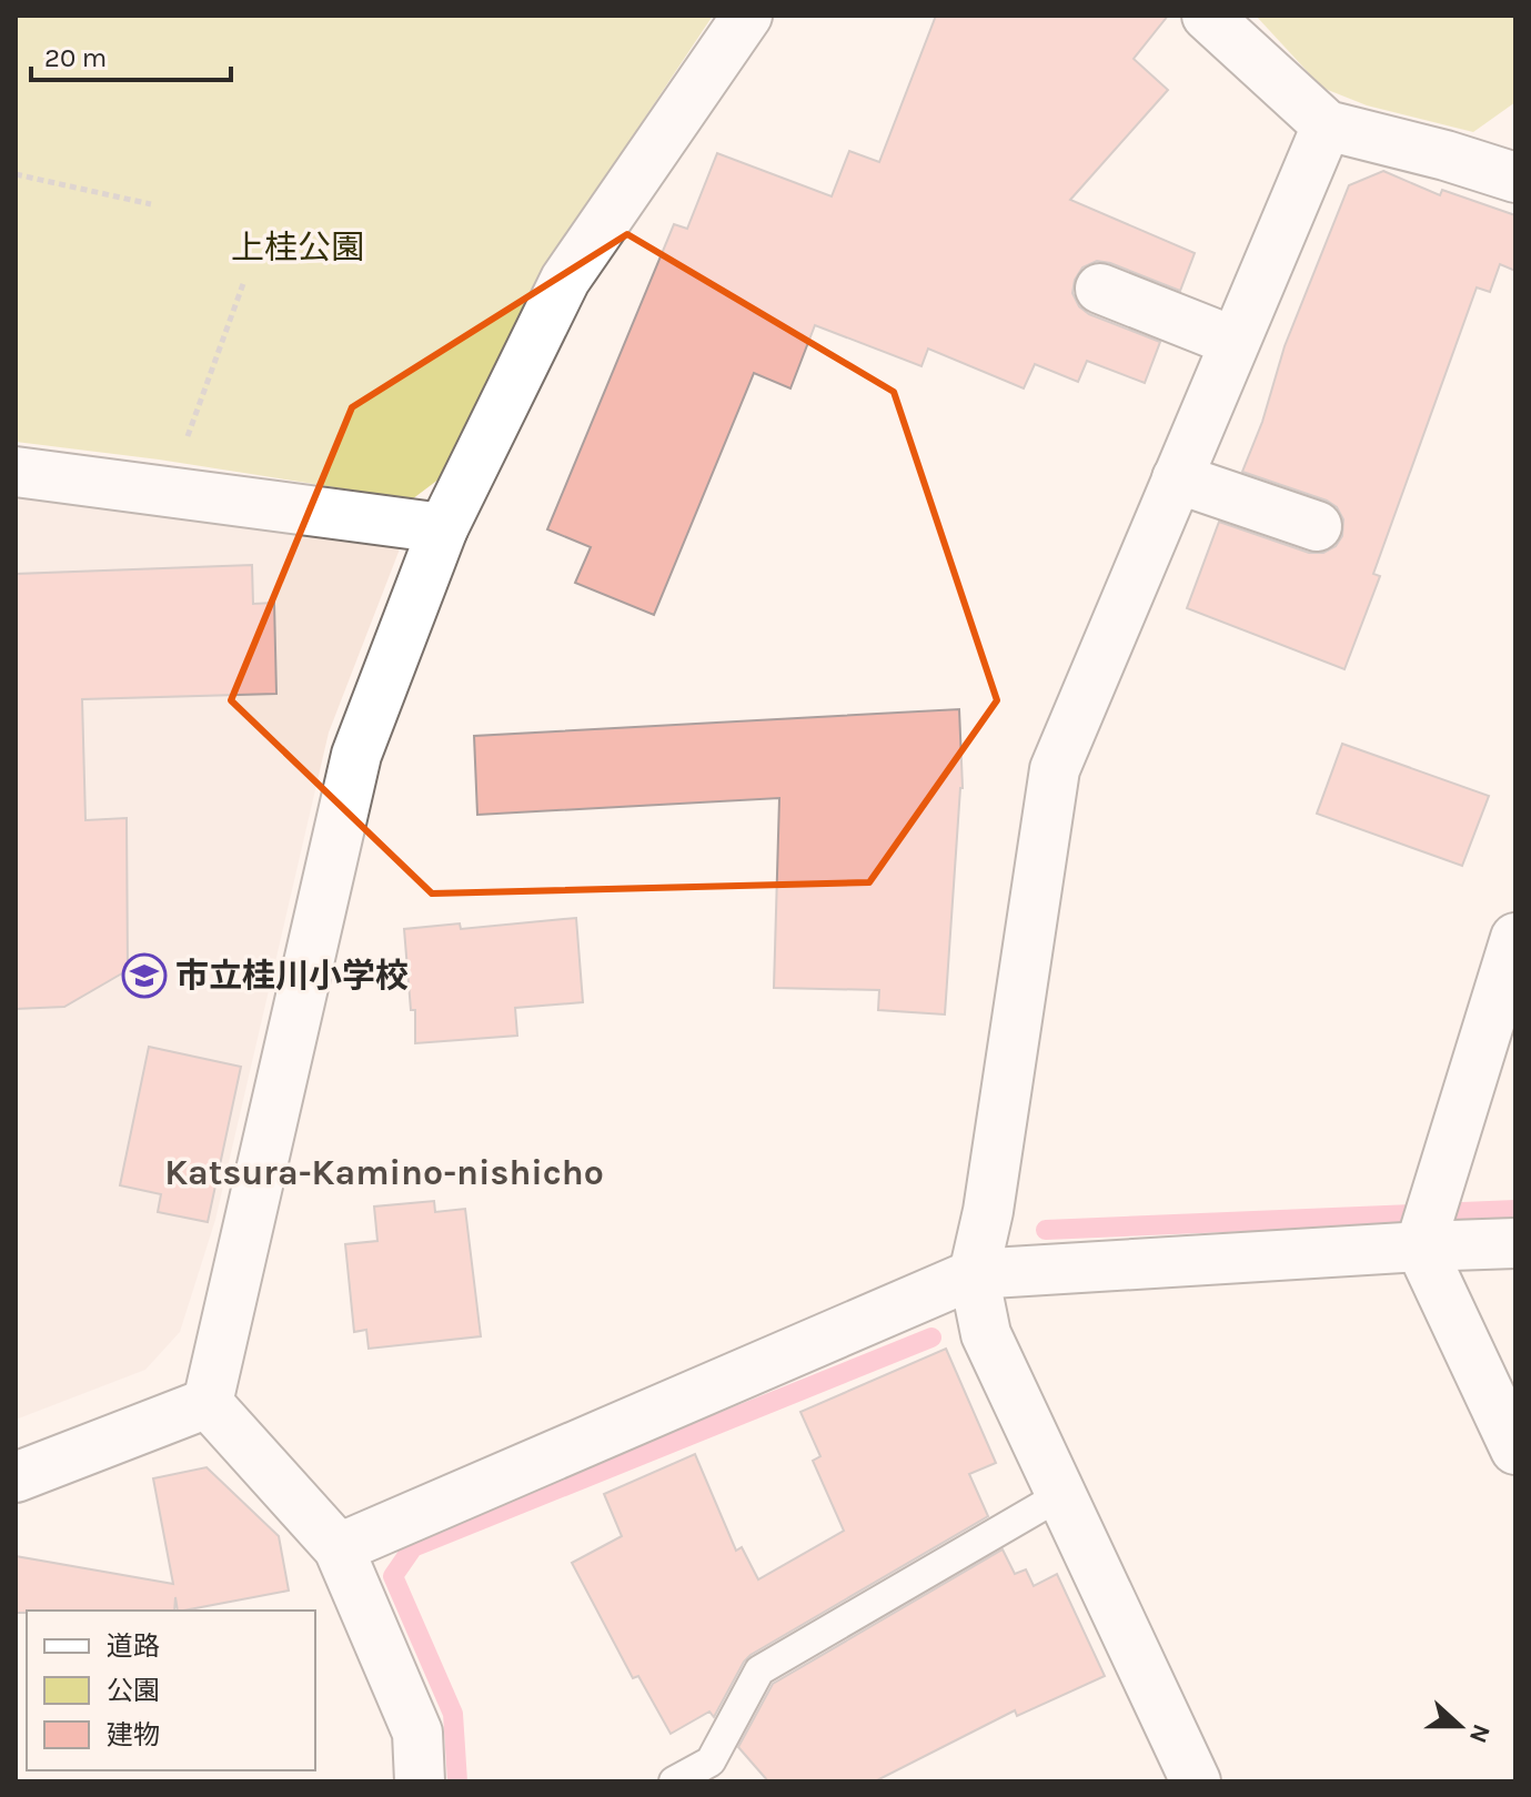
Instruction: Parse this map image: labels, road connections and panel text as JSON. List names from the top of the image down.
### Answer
{
  "districts": ["Katsura-Kamino-nishicho"],
  "parks": ["上桂公園"],
  "places": {
    "school or university": ["市立桂川小学校"]
  },
  "legend": ["道路", "公園", "建物"],
  "scale_bar": "20 m",
  "north": "right"
}
